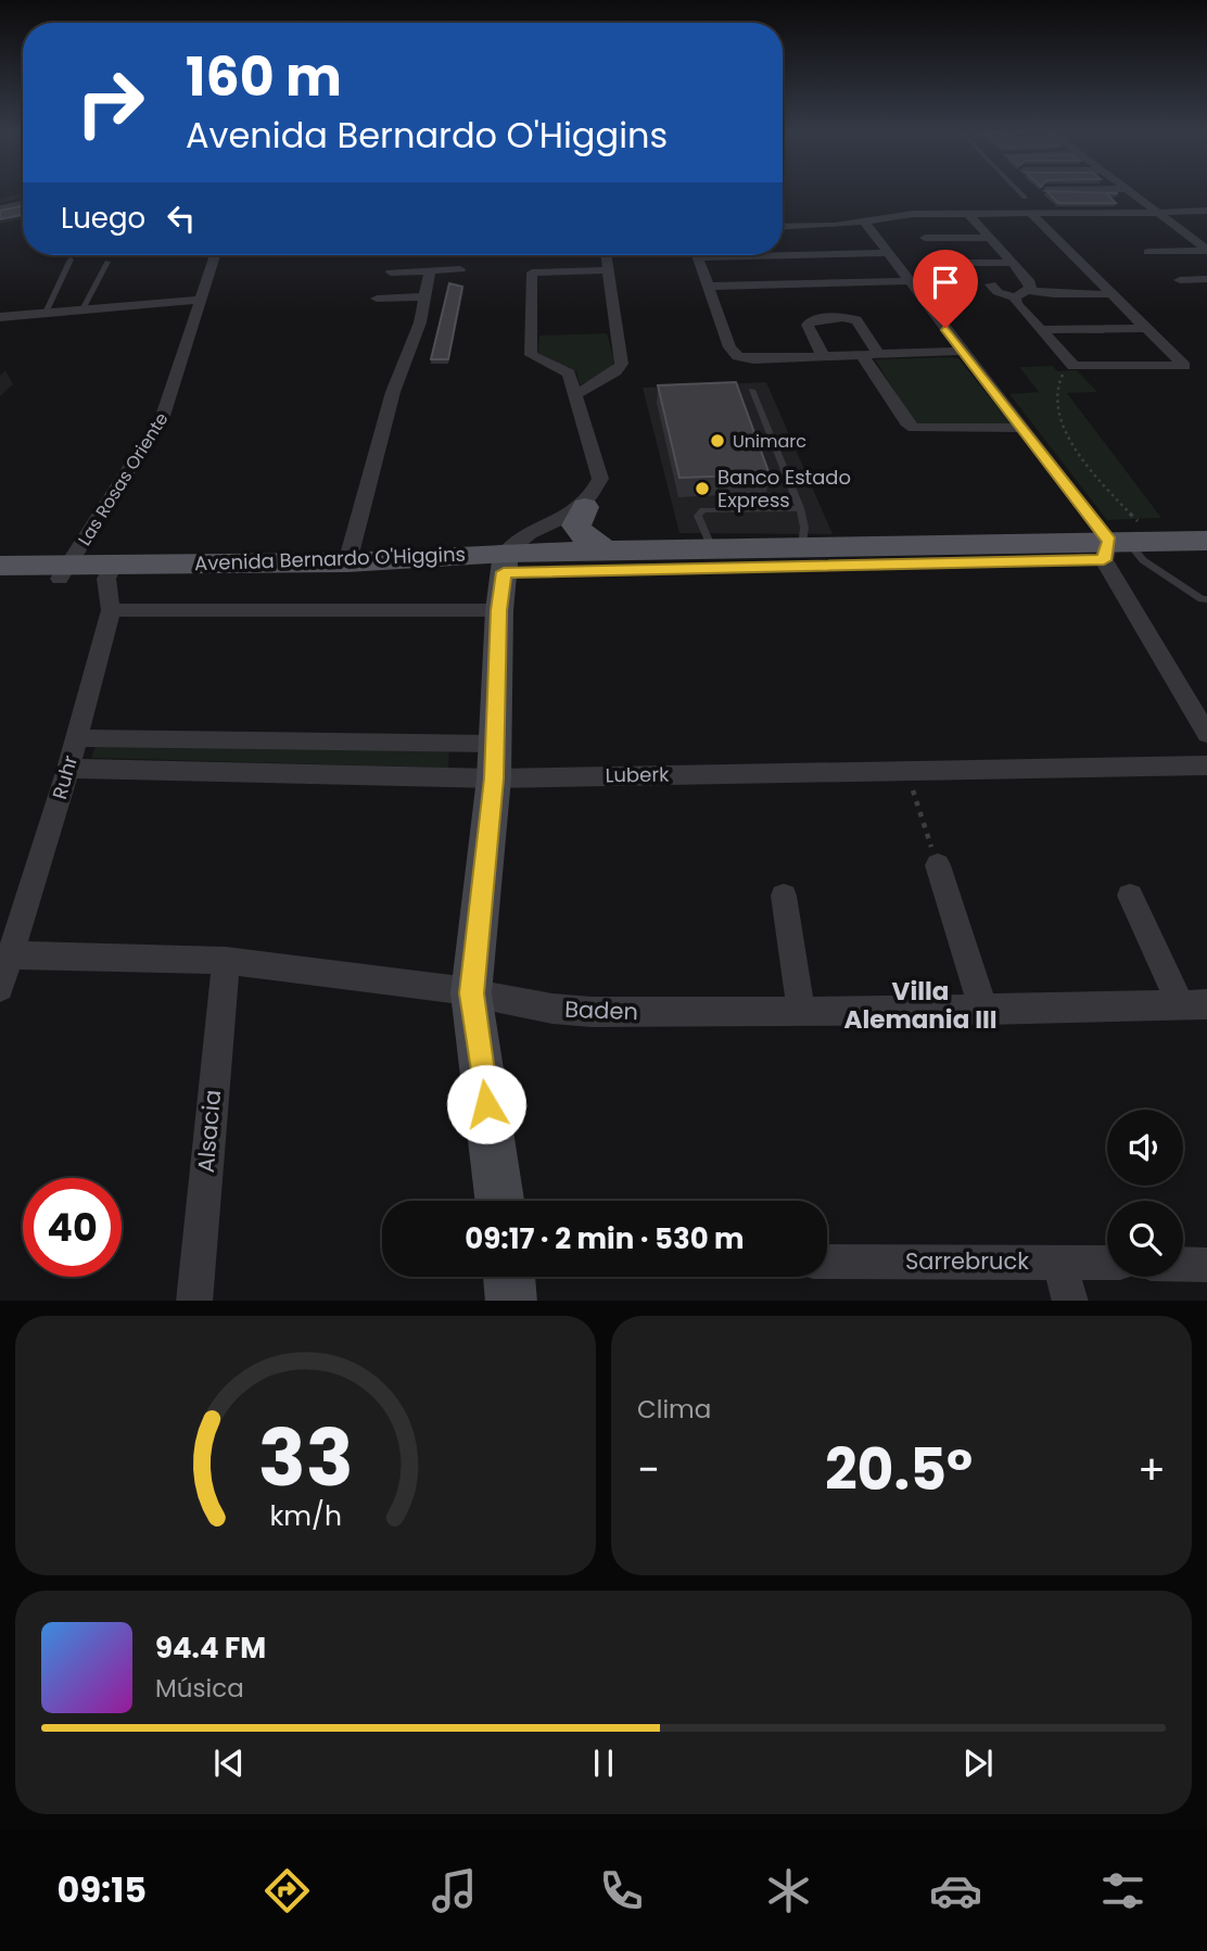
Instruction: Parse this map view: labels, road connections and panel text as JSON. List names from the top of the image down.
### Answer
{
  "streets": {
    "main road": ["Avenida Bernardo O'Higgins"],
    "street": [
      "Las Rosas Oriente",
      "Luberk",
      "Ruhr",
      "Baden",
      "Alsacia",
      "Sarrebruck"
    ]
  },
  "crossings": [
    ["Las Rosas Oriente", "Avenida Bernardo O'Higgins"],
    ["Avenida Bernardo O'Higgins", "Ruhr"],
    ["Luberk", "Ruhr"],
    ["Ruhr", "Baden"],
    ["Baden", "Alsacia"]
  ],
  "districts": ["Villa Alemania III"],
  "places": ["Unimarc", "Banco Estado Express"],
  "page": {
    "turn": ["160 m", "Avenida Bernardo O'Higgins"],
    "then": "Luego",
    "limit": "40",
    "trip": "09:17 · 2 min · 530 m",
    "tile": "Clima",
    "heat": ["−", "20.5°", "+"],
    "song": ["94.4 FM", "Música"],
    "tabs": "09:15",
    "gauge": ["33", "km/h"]
  }
}
